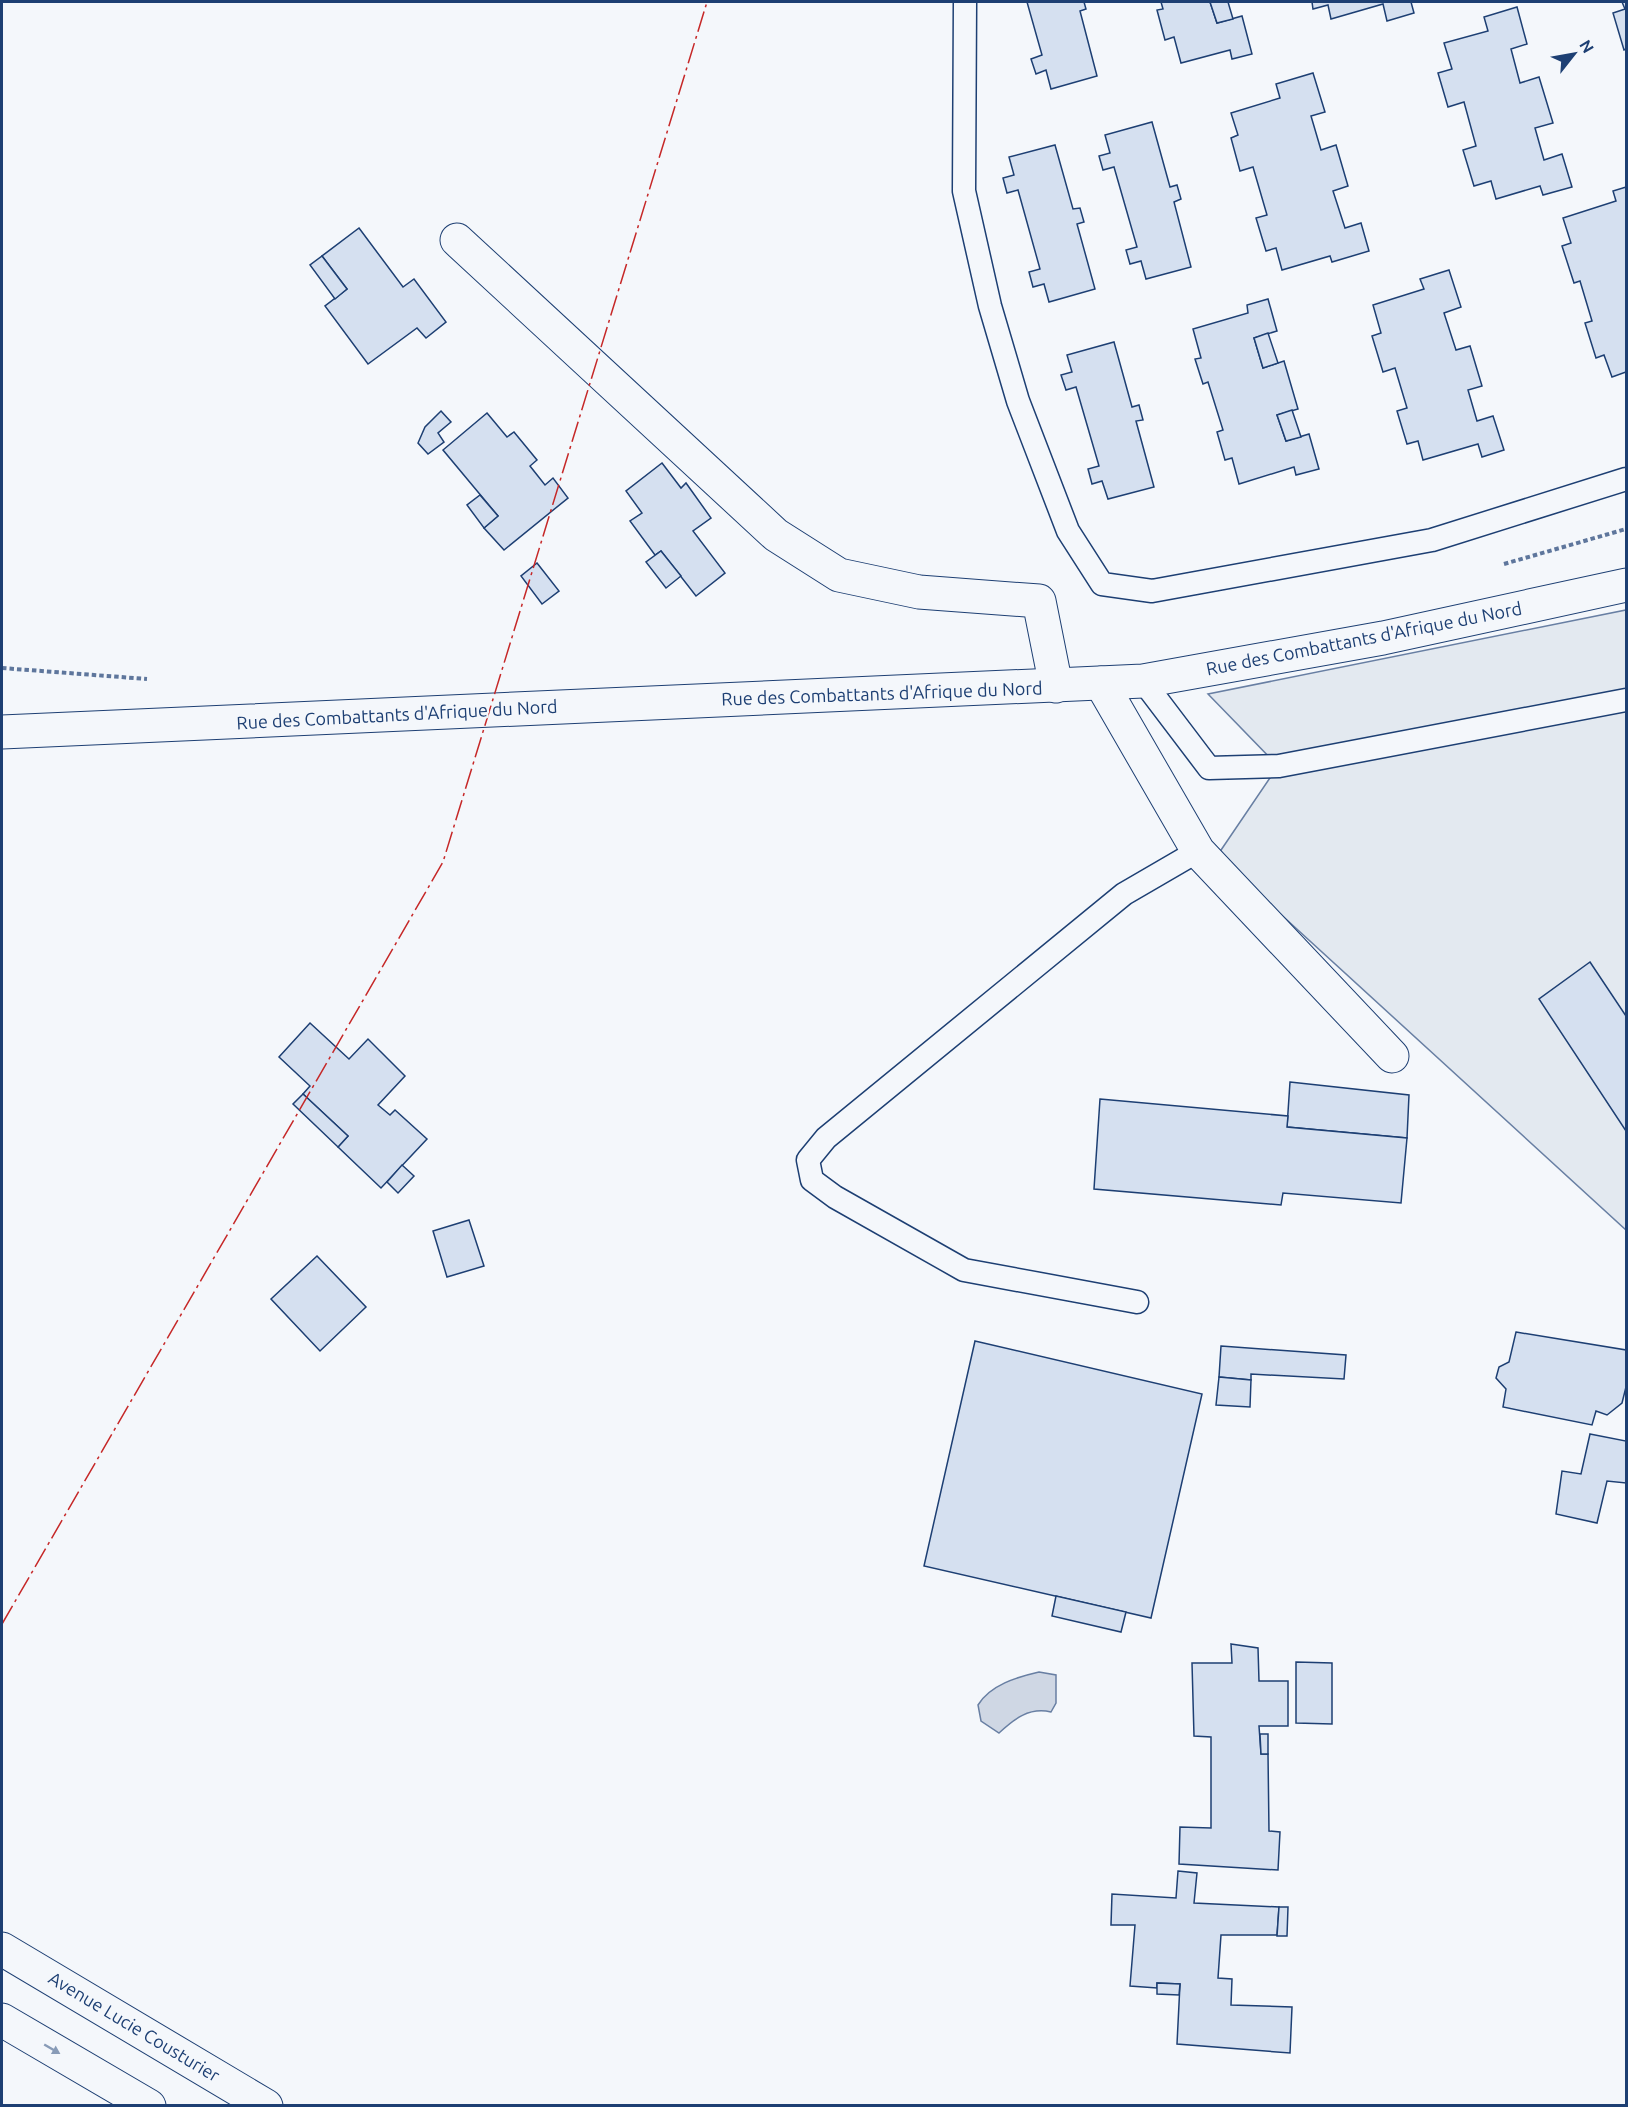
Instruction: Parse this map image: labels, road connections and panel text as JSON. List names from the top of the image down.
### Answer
{
  "streets": {
    "main road": ["Rue des Combattants d'Afrique du Nord", "Avenue Lucie Cousturier"]
  },
  "north": "top right"
}
